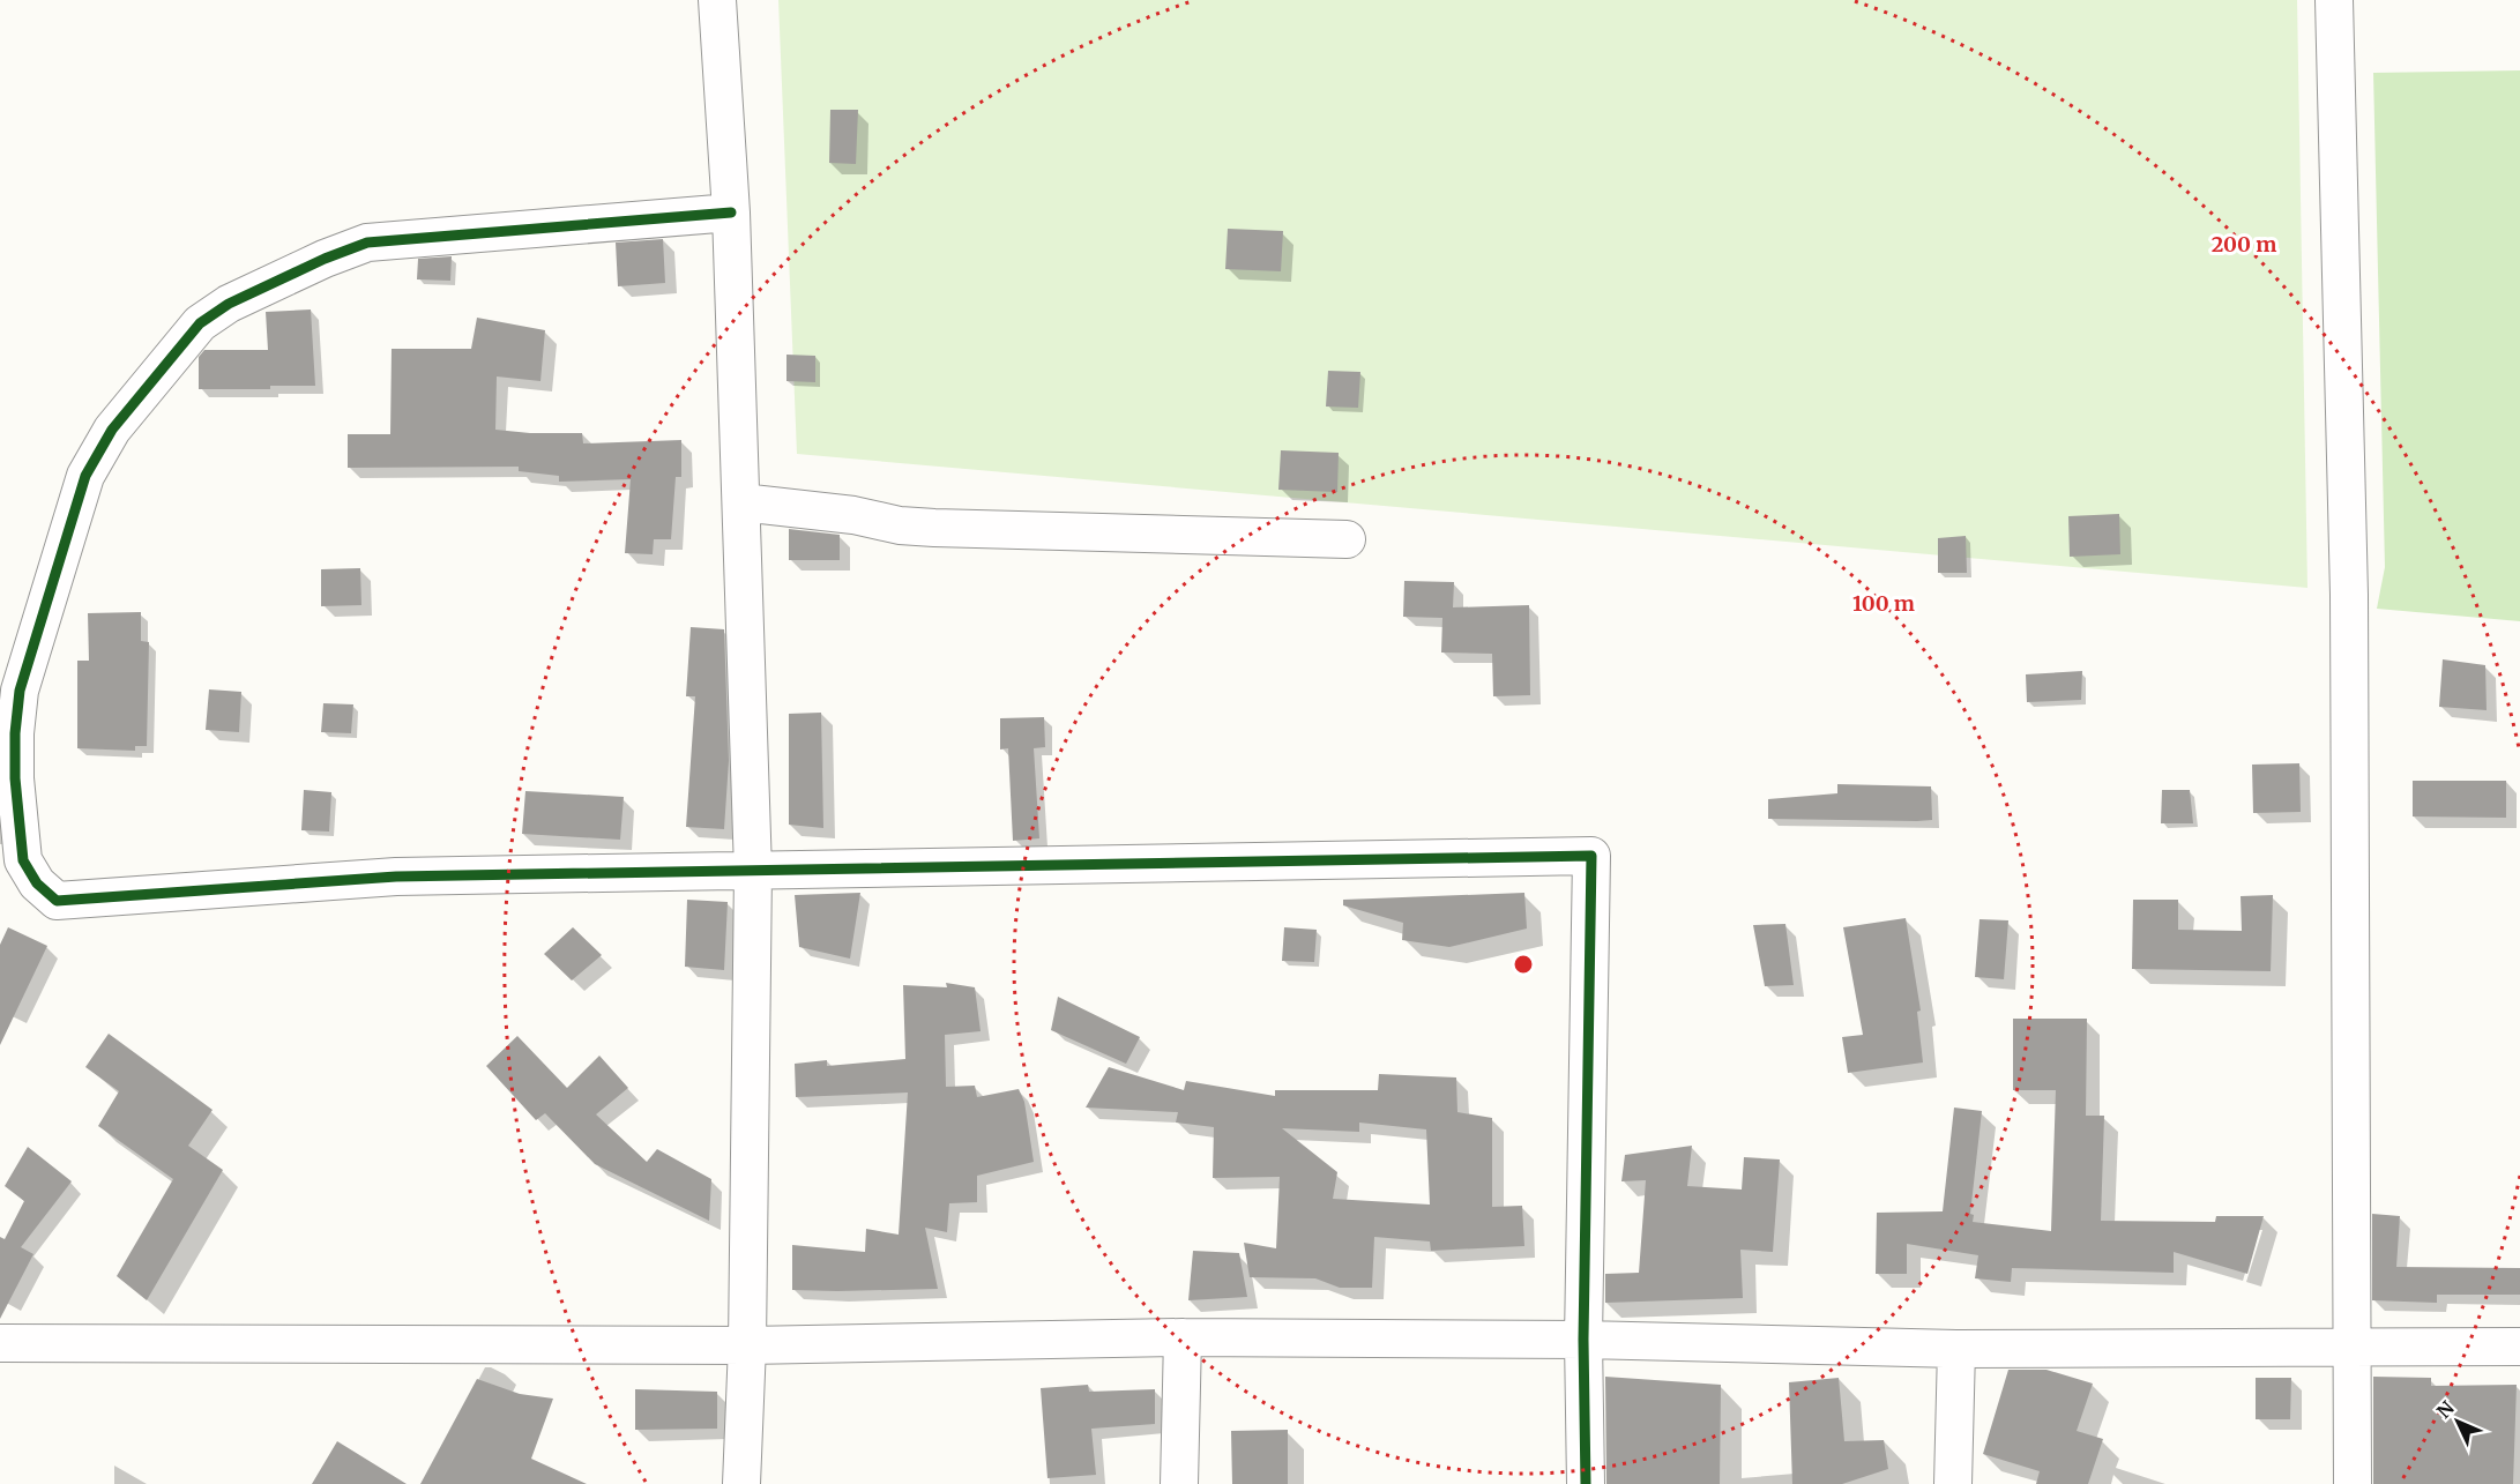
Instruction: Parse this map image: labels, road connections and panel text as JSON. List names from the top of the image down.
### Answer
{
  "north": "top left",
  "rings": ["200 m", "100 m"]
}
